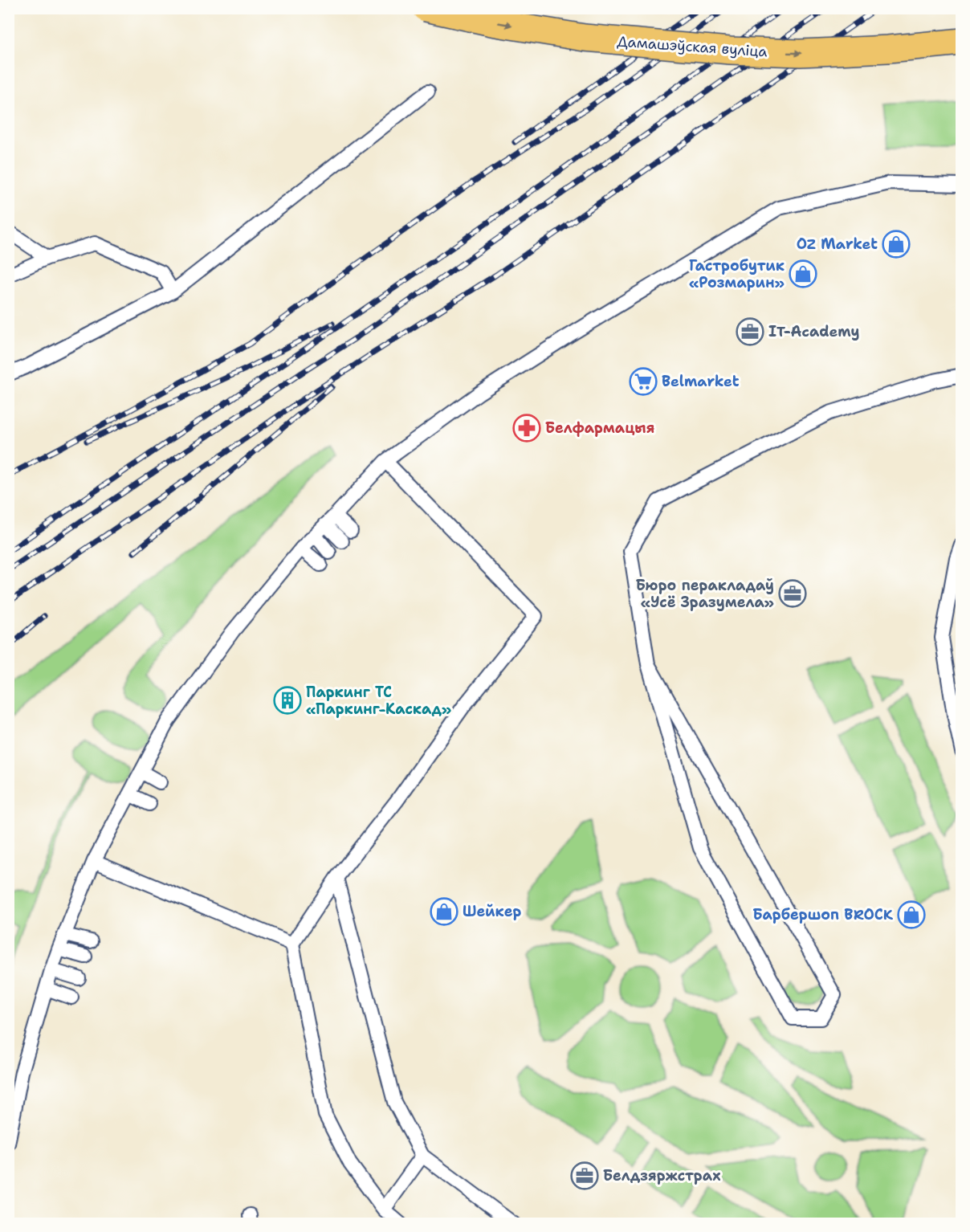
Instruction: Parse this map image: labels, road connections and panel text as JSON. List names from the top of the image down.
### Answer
{
  "streets": {
    "main road": ["Дамашэўская вуліца"]
  },
  "one_way": ["Дамашэўская вуліца"],
  "places": {
    "shop": [
      "OZ Market",
      "Гастробутик «Розмарин»",
      "Шейкер",
      "Барбершоп BROCK"
    ],
    "office": ["IT-Academy", "Бюро перакладаў «Усё Зразумела»", "Белдзяржстрах"],
    "supermarket": ["Belmarket"],
    "pharmacy": ["Белфармацыя"],
    "building": ["Паркинг ТС «Паркинг-Каскад»"]
  }
}
